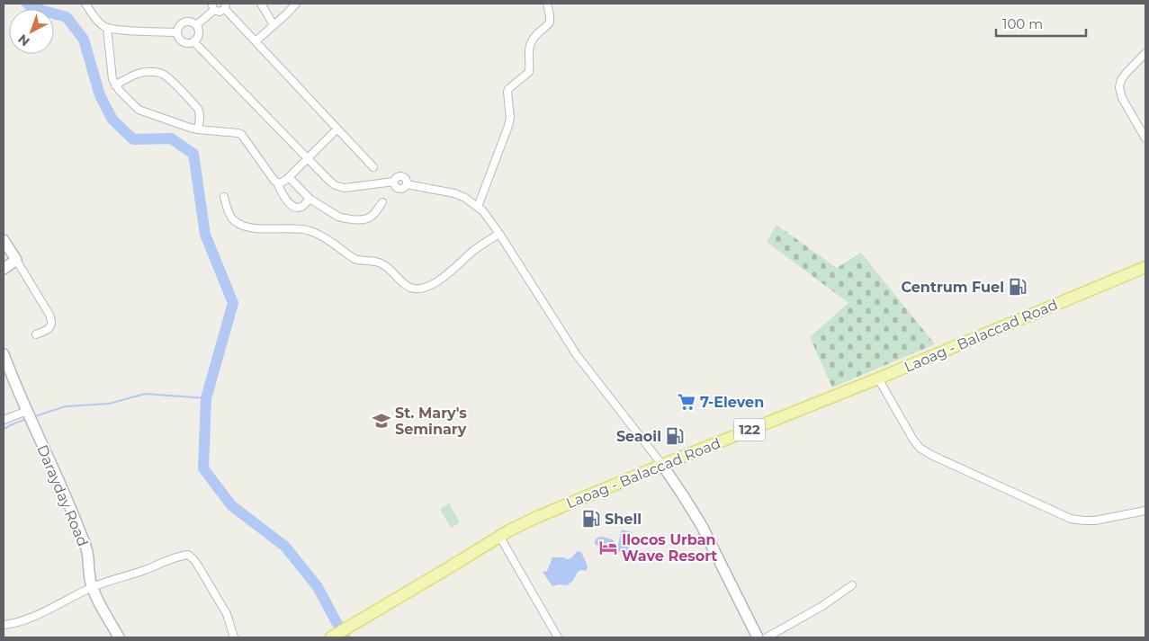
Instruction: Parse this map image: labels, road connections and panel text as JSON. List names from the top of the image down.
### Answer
{
  "streets": {
    "main road": ["Laoag - Balaccad Road", "122"],
    "street": ["Darayday Road"]
  },
  "places": {
    "fuel station": ["Centrum Fuel", "Seaoil", "Shell"],
    "supermarket": ["7-Eleven"],
    "school or university": ["St. Mary's Seminary"],
    "hotel": ["Ilocos Urban Wave Resort"]
  },
  "scale_bar": "100 m",
  "north": "bottom left"
}
